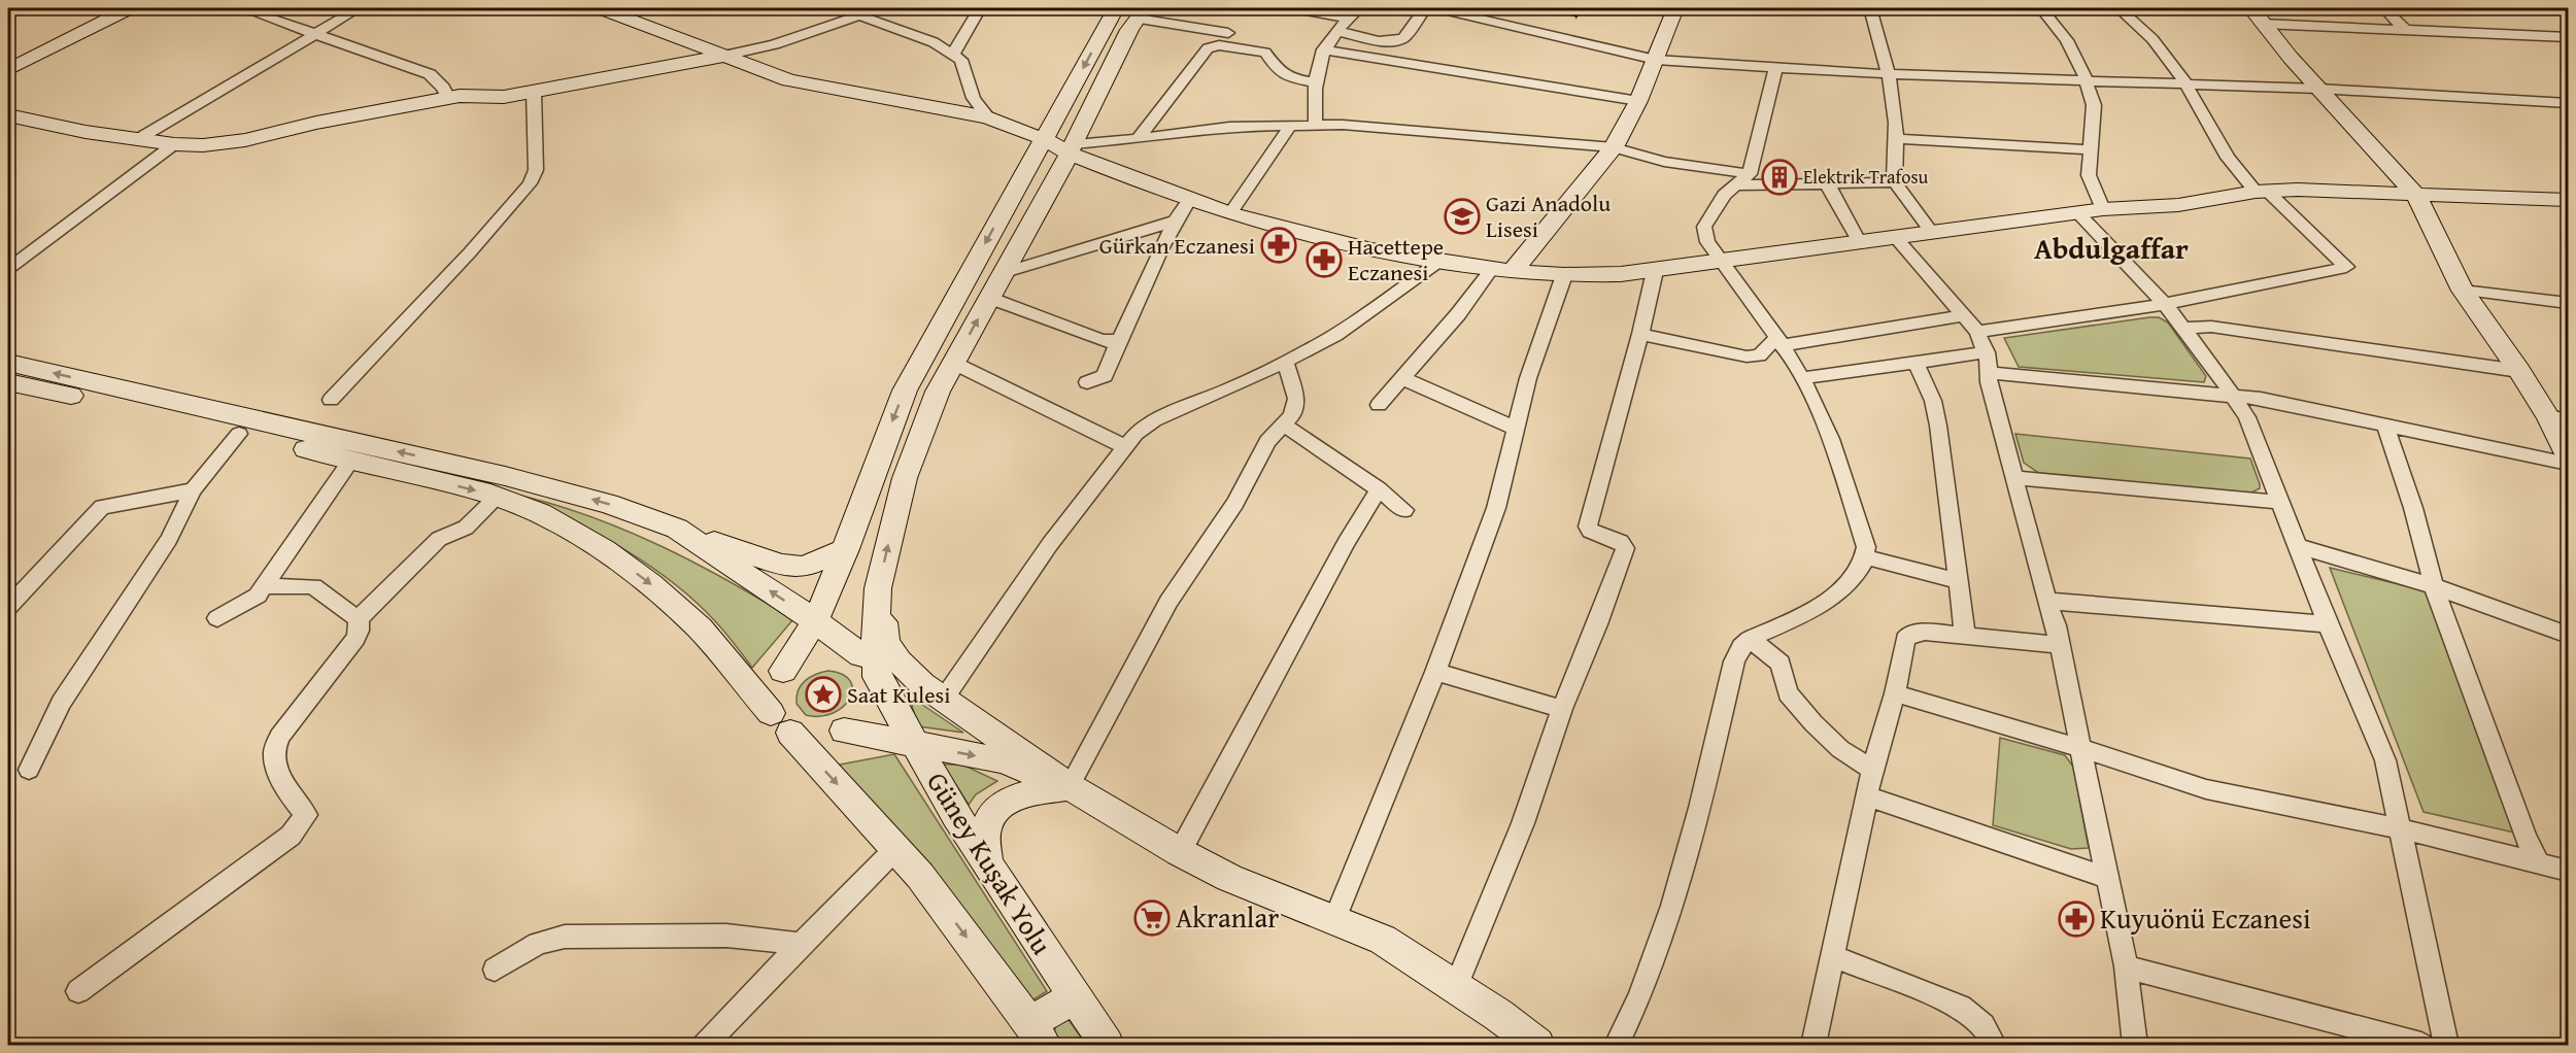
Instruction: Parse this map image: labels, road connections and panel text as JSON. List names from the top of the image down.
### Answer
{
  "streets": {
    "main road": ["Güney Kuşak Yolu"]
  },
  "districts": ["Abdulgaffar"],
  "places": {
    "building": ["Elektrik Trafosu"],
    "school or university": ["Gazi Anadolu Lisesi"],
    "pharmacy": ["Gürkan Eczanesi", "Hacettepe Eczanesi", "Kuyuönü Eczanesi"],
    "place": ["Saat Kulesi"],
    "supermarket": ["Akranlar"]
  }
}
